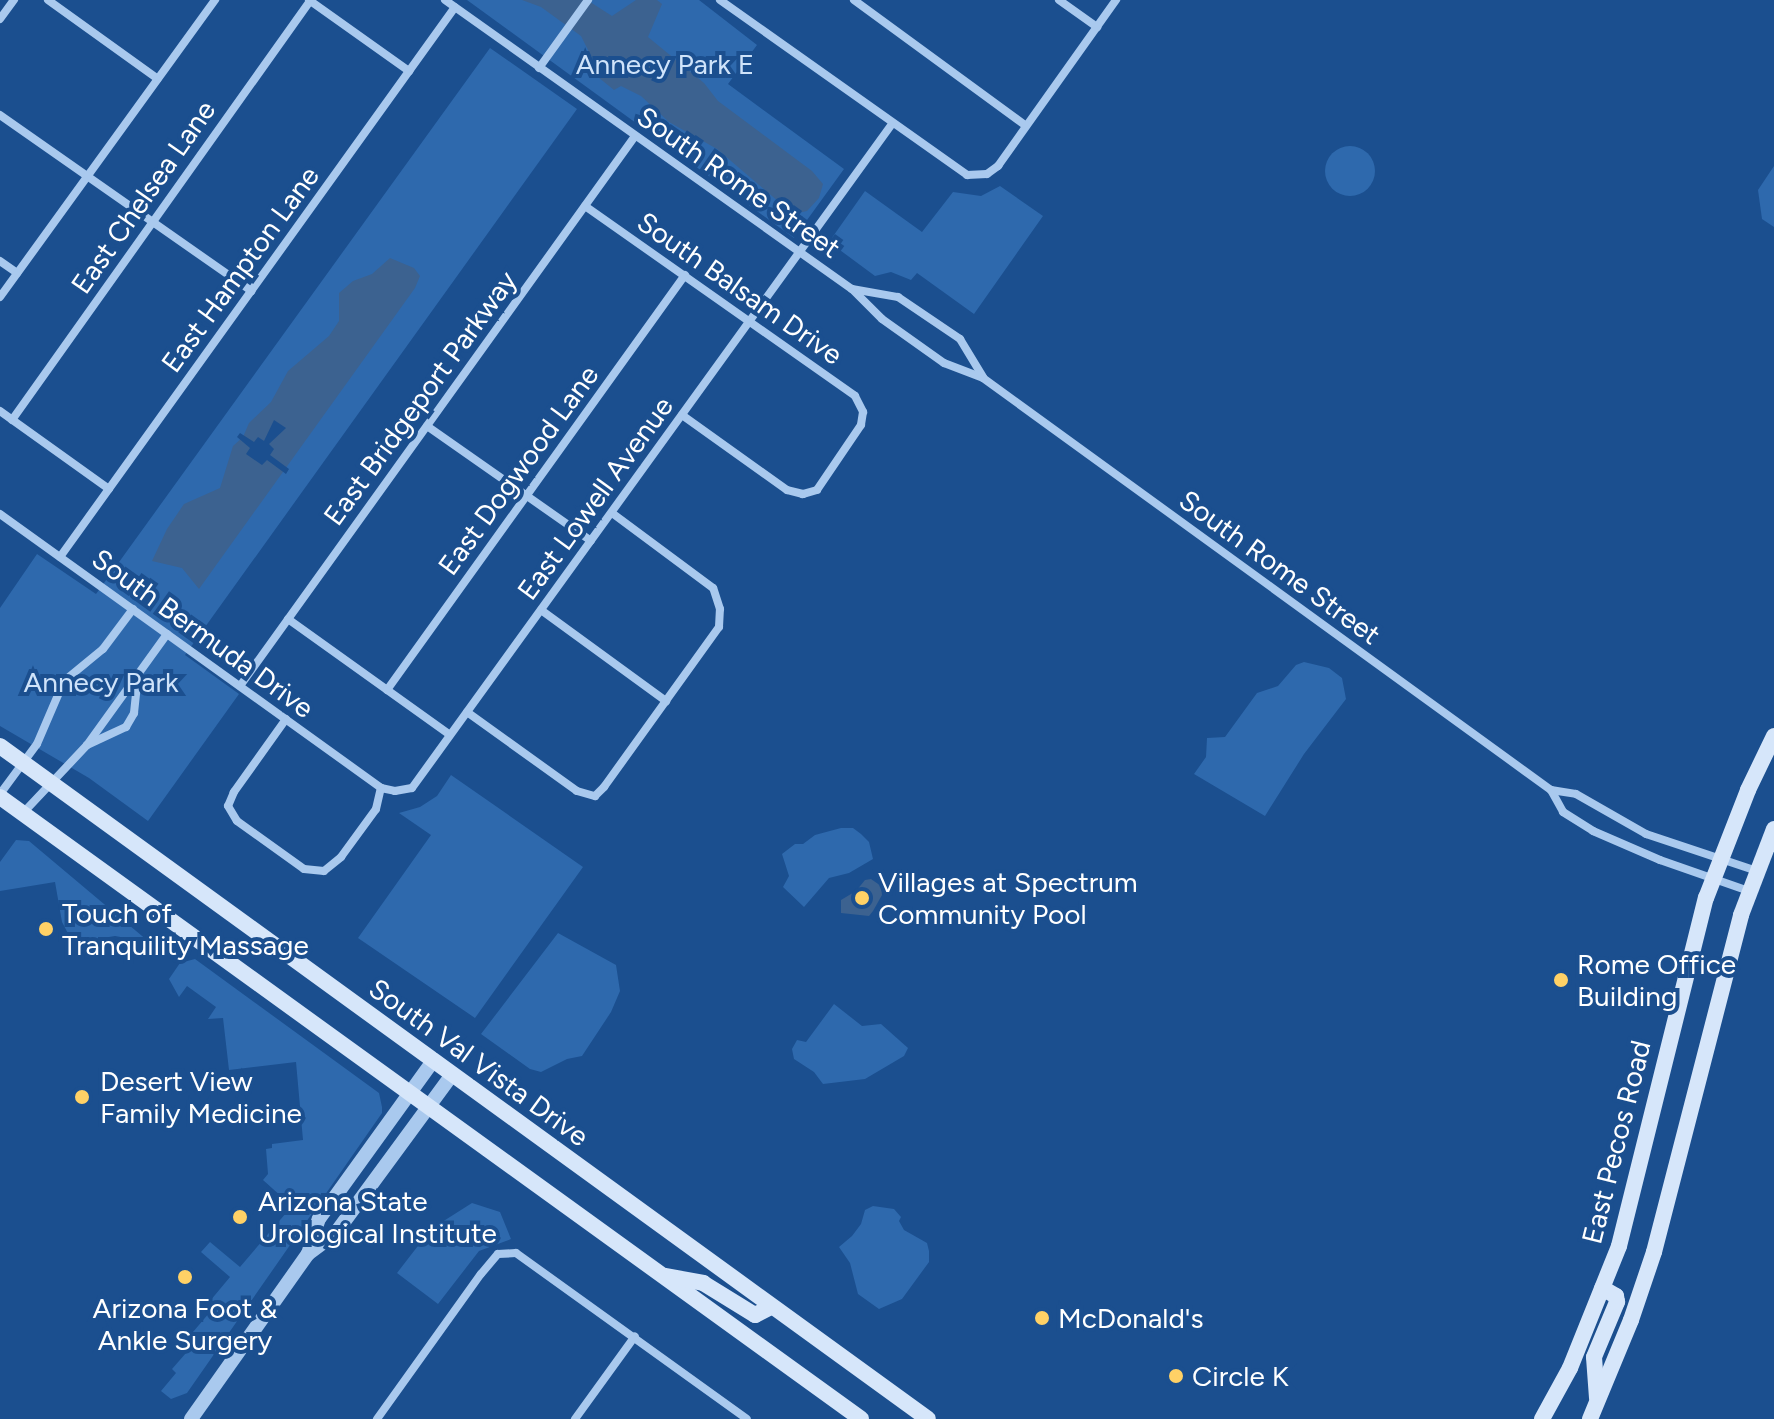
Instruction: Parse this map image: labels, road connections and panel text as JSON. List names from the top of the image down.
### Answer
{
  "streets": {
    "main road": ["South Val Vista Drive", "East Pecos Road"],
    "street": [
      "South Rome Street",
      "East Chelsea Lane",
      "East Hampton Lane",
      "South Balsam Drive",
      "East Bridgeport Parkway",
      "East Dogwood Lane",
      "East Lowell Avenue",
      "South Bermuda Drive"
    ]
  },
  "crossings": [
    ["South Rome Street", "East Hampton Lane"],
    ["South Rome Street", "East Bridgeport Parkway"],
    ["South Rome Street", "East Lowell Avenue"],
    ["South Rome Street", "East Pecos Road"],
    ["East Hampton Lane", "South Bermuda Drive"],
    ["South Balsam Drive", "East Bridgeport Parkway"],
    ["South Balsam Drive", "East Dogwood Lane"],
    ["South Balsam Drive", "East Lowell Avenue"],
    ["East Bridgeport Parkway", "South Bermuda Drive"],
    ["East Lowell Avenue", "South Bermuda Drive"]
  ],
  "parks": ["Annecy Park E", "Annecy Park"],
  "places": [
    "Villages at Spectrum Community Pool",
    "Touch of Tranquility Massage",
    "Rome Office Building",
    "Desert View Family Medicine",
    "Arizona State Urological Institute",
    "Arizona Foot & Ankle Surgery",
    "McDonald's",
    "Circle K"
  ]
}
